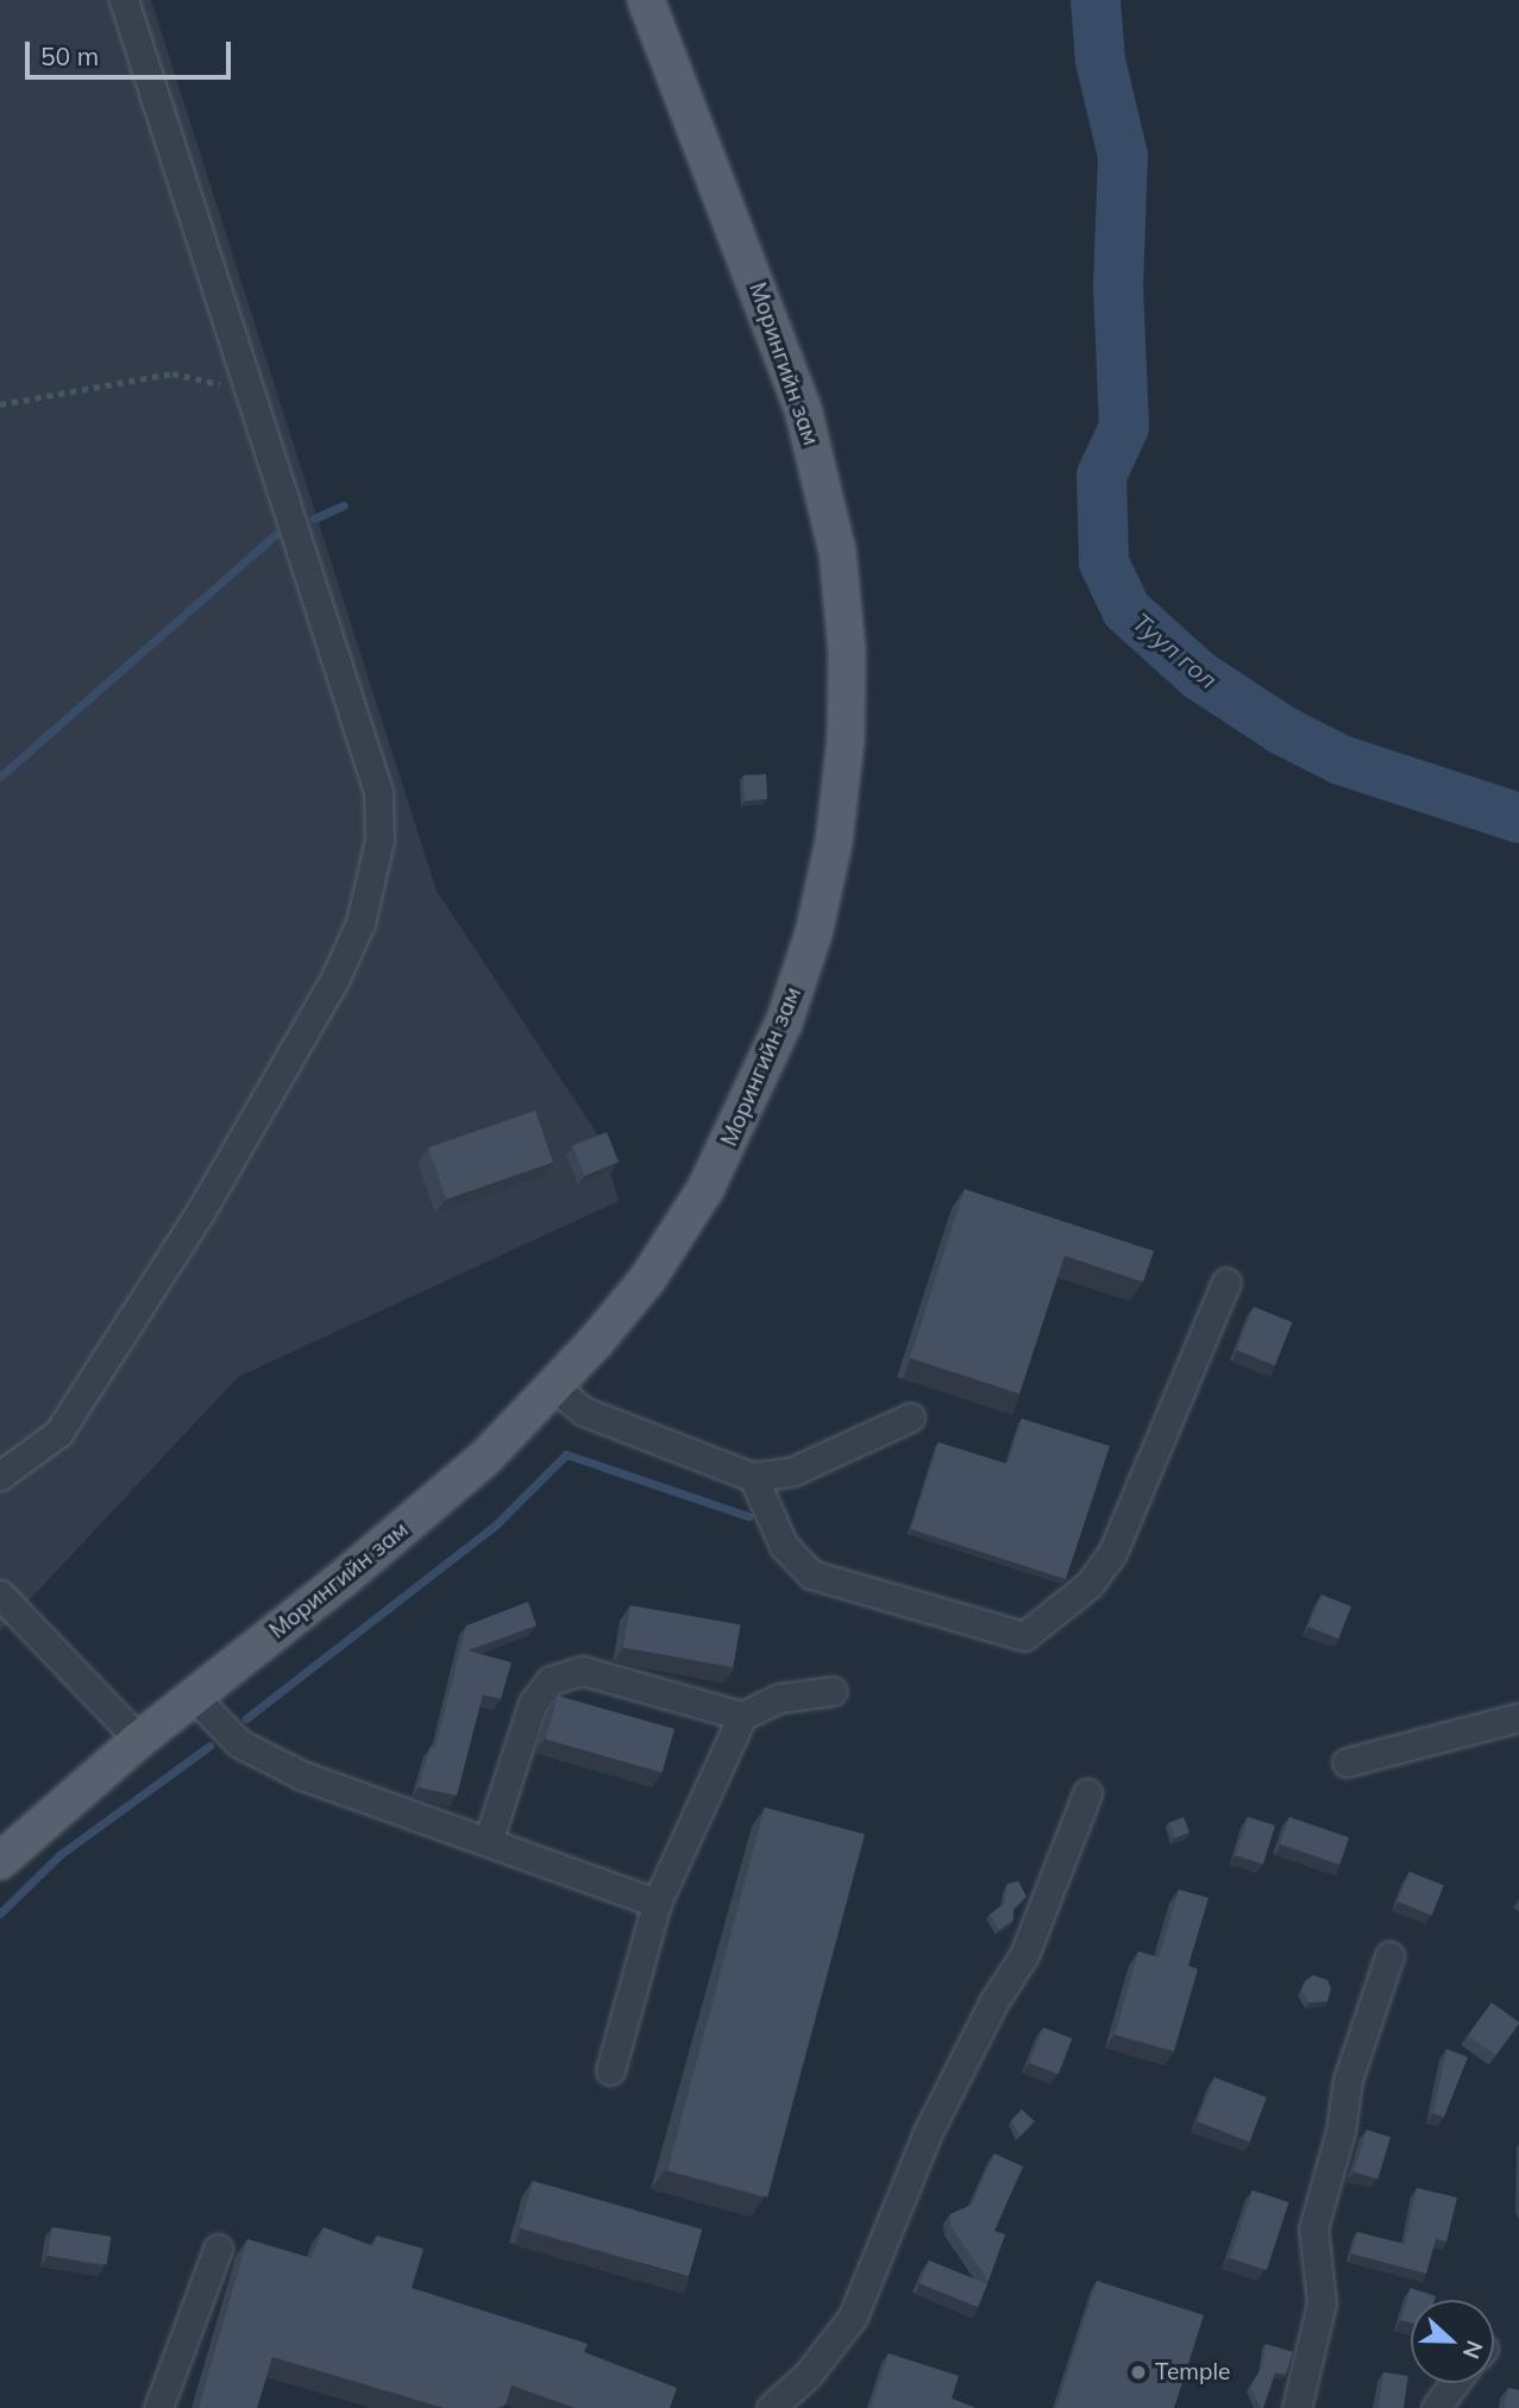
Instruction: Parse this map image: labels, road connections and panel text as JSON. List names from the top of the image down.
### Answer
{
  "streets": {
    "main road": ["Морингийн зам"]
  },
  "water": ["Туул гол"],
  "places": ["Temple"],
  "scale_bar": "50 m",
  "north": "right"
}
